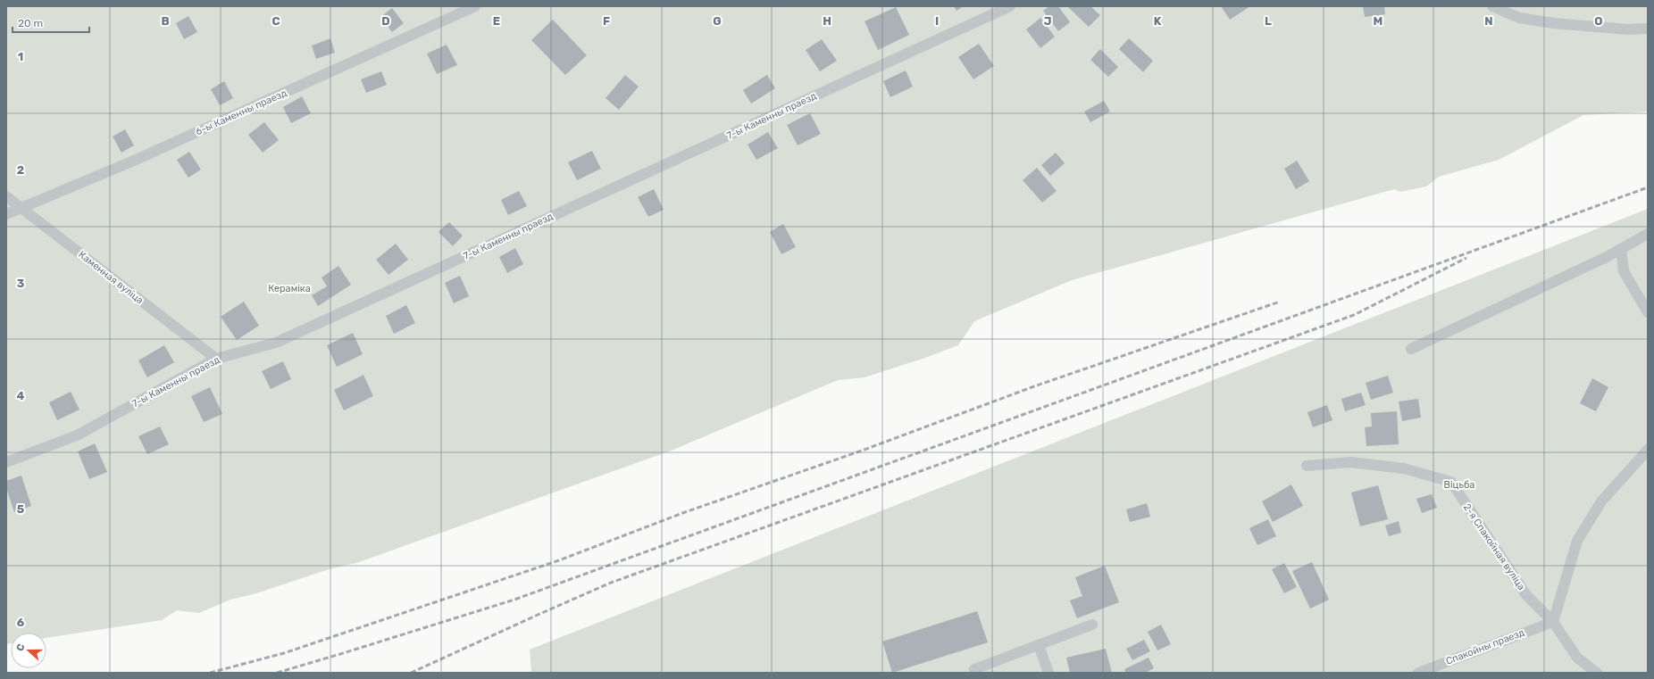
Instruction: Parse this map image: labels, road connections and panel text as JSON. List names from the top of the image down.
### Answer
{
  "streets": {
    "lane": [
      "6-ы Каменны праезд",
      "7-ы Каменны праезд",
      "Каменная вуліца",
      "2-я Спакойная вуліца",
      "Спакойны праезд"
    ]
  },
  "crossings": [
    ["6-ы Каменны праезд", "Каменная вуліца"],
    ["7-ы Каменны праезд", "Каменная вуліца"],
    ["2-я Спакойная вуліца", "Спакойны праезд"]
  ],
  "parks": ["Кераміка", "Віцьба"],
  "scale_bar": "20 m",
  "north": "left",
  "grid": {
    "columns": [
      "B",
      "C",
      "D",
      "E",
      "F",
      "G",
      "H",
      "I",
      "J",
      "K",
      "L",
      "M",
      "N",
      "O"
    ],
    "rows": [
      "1",
      "2",
      "3",
      "4",
      "5",
      "6"
    ]
  }
}
